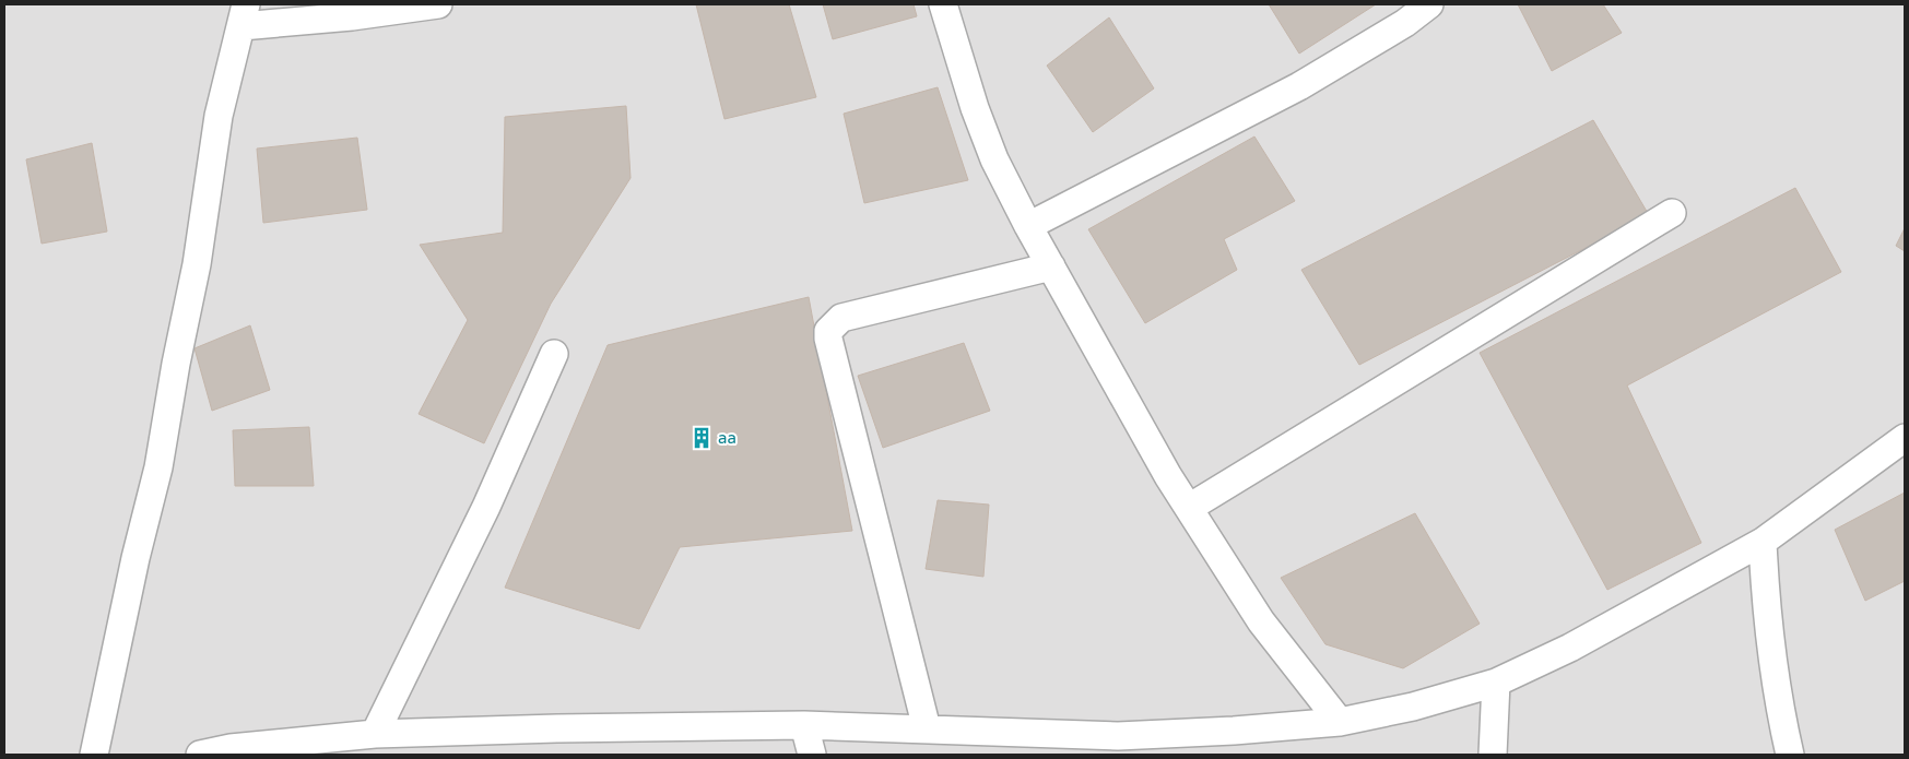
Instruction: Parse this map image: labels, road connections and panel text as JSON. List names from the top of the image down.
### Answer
{
  "places": {
    "building": ["aa"]
  }
}
